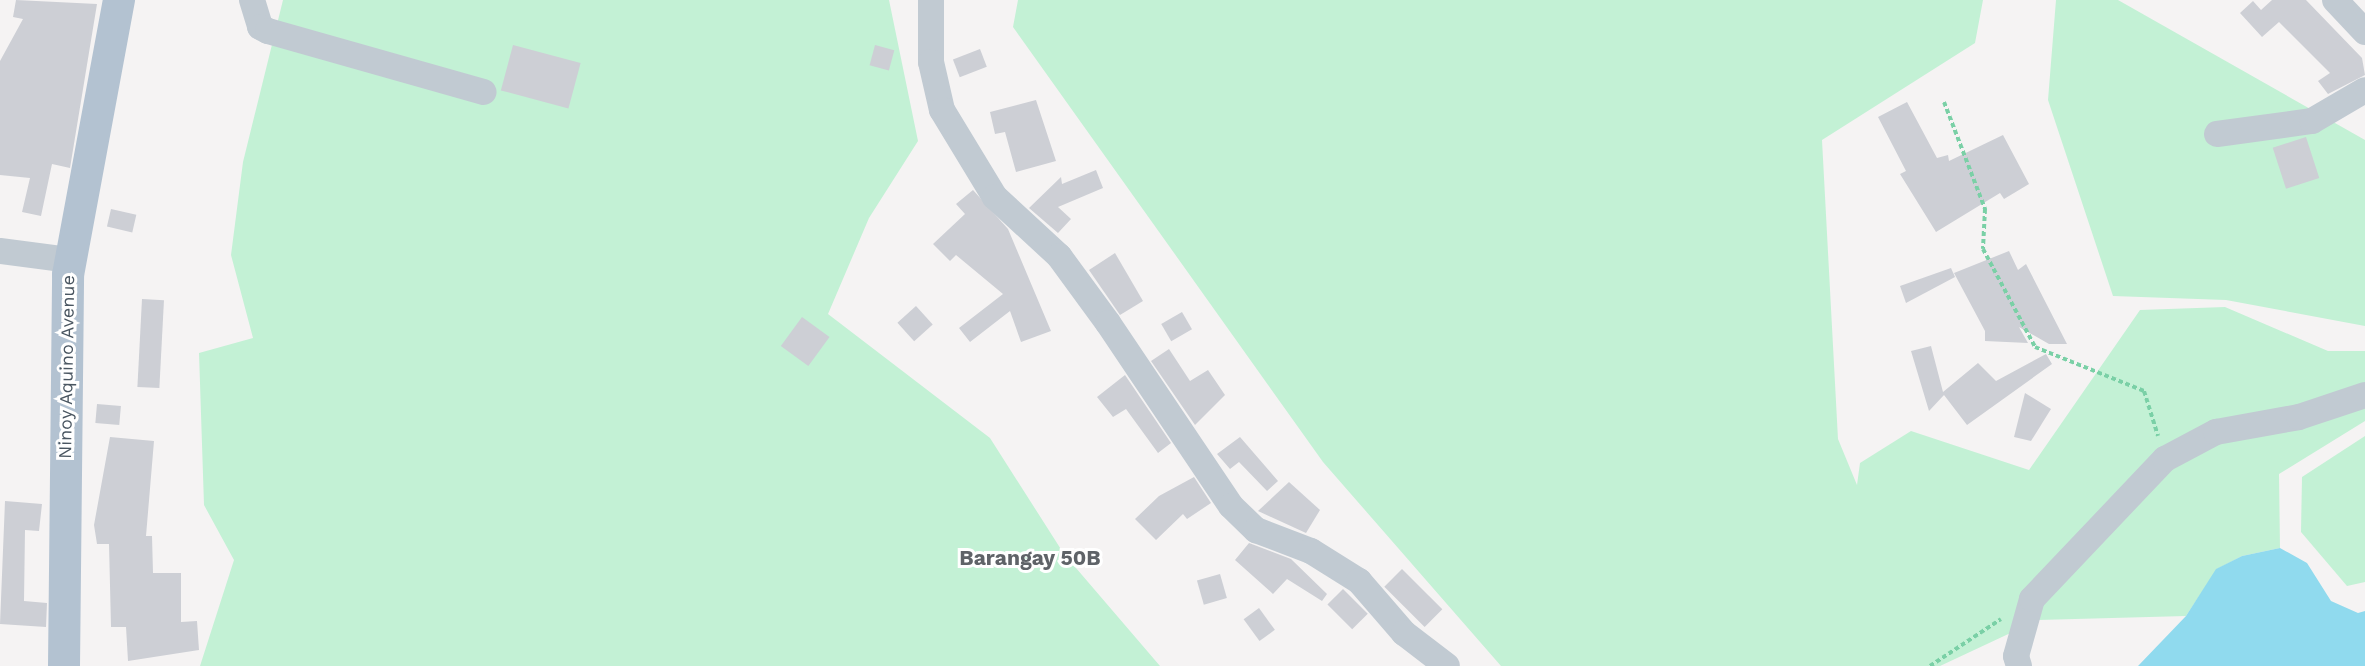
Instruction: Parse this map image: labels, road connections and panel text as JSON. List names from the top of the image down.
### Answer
{
  "streets": {
    "main road": ["Ninoy Aquino Avenue"]
  },
  "districts": ["Barangay 50B"]
}
